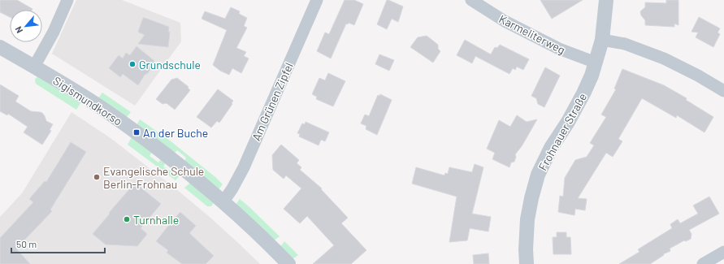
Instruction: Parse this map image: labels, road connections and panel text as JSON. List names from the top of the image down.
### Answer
{
  "streets": {
    "street": [
      "Karmeliterweg",
      "Sigismundkorso",
      "Am Grünen Zipfel",
      "Frohnauer Straße"
    ]
  },
  "crossings": [
    ["Karmeliterweg", "Frohnauer Straße"],
    ["Sigismundkorso", "Am Grünen Zipfel"]
  ],
  "places": {
    "other": ["Grundschule", "Evangelische Schule Berlin-Frohnau", "Turnhalle"],
    "transit": ["An der Buche"]
  },
  "scale_bar": "50 m",
  "north": "bottom left"
}
